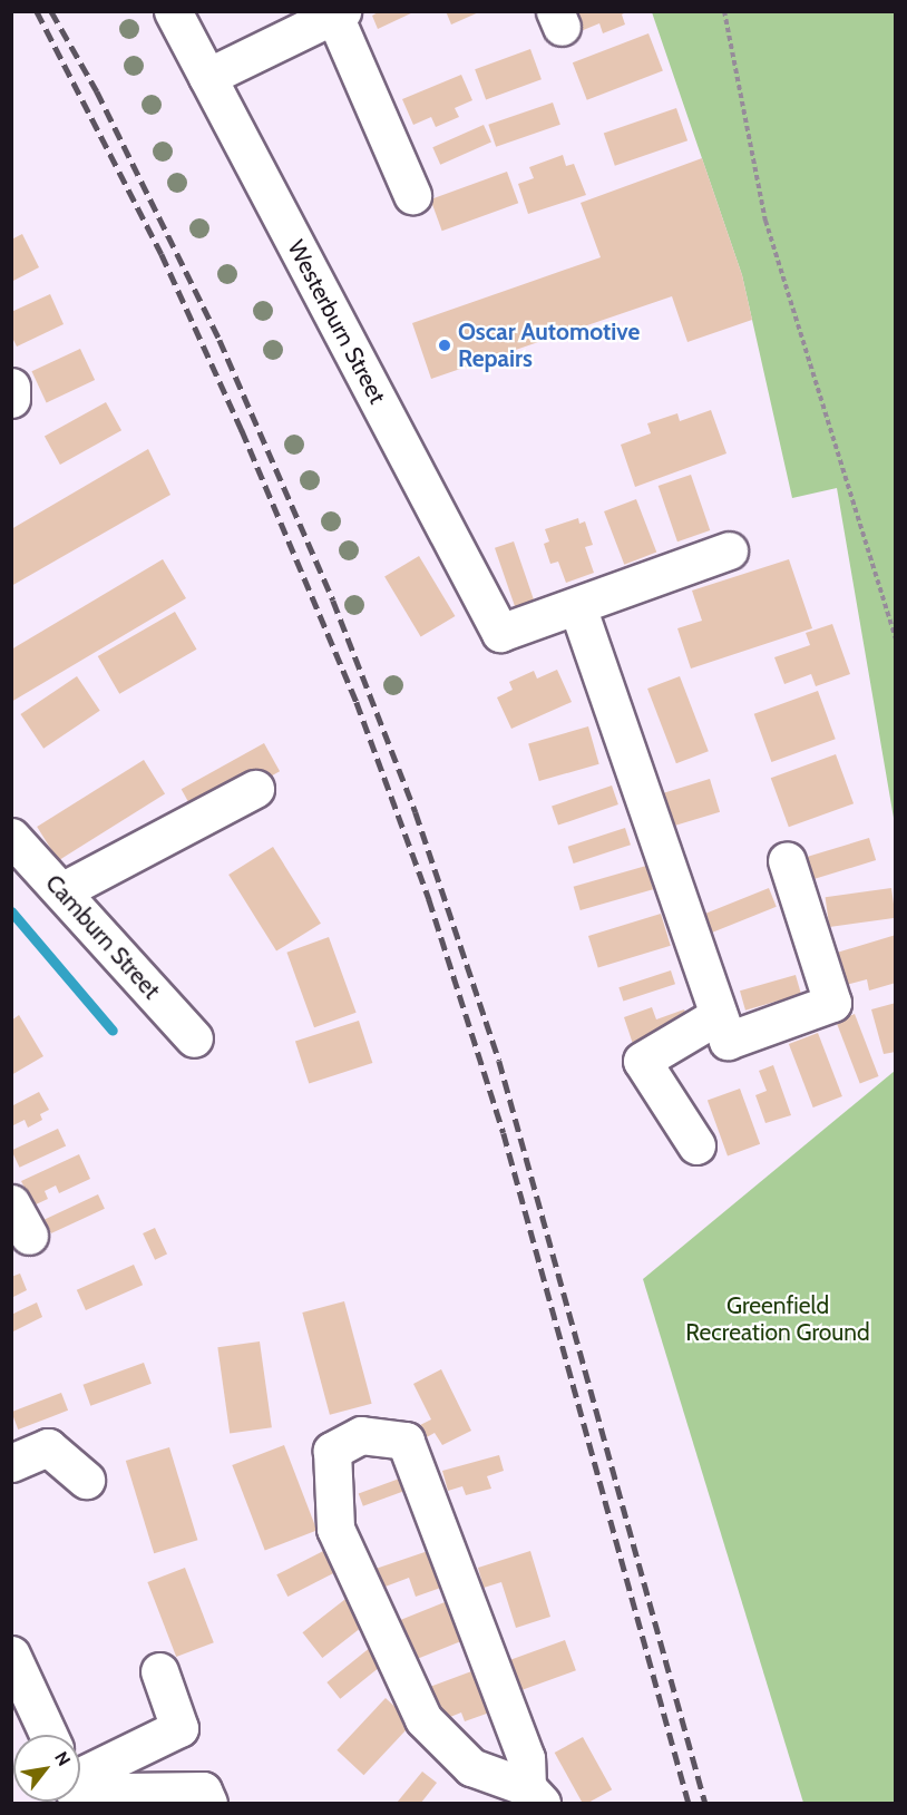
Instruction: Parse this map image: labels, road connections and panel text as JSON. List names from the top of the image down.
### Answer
{
  "streets": {
    "street": ["Westerburn Street", "Camburn Street"]
  },
  "parks": ["Greenfield Recreation Ground"],
  "places": ["Oscar Automotive Repairs"],
  "north": "top right"
}
